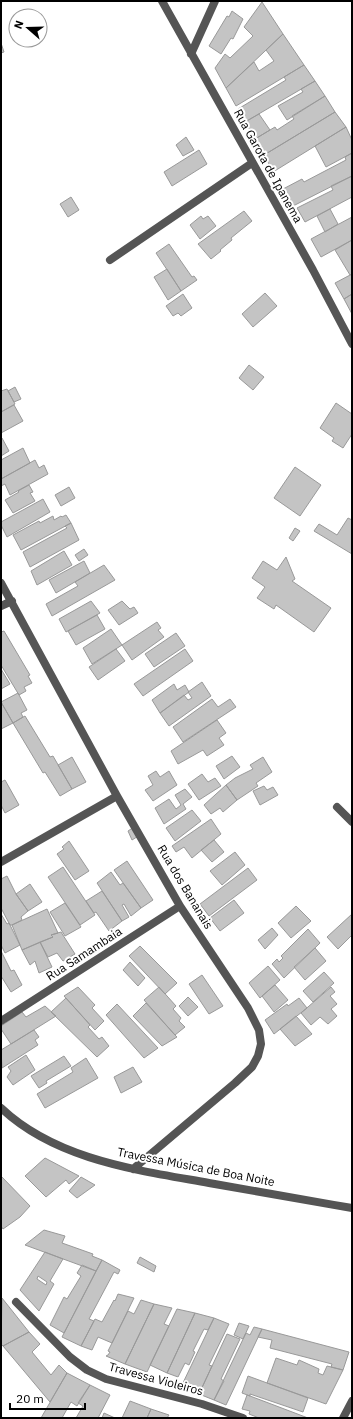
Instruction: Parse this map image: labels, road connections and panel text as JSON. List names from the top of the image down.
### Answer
{
  "streets": {
    "street": [
      "Rua Garota de Ipanema",
      "Rua dos Bananais",
      "Rua Samambaia",
      "Travessa Música de Boa Noite",
      "Travessa Violeiros"
    ]
  },
  "crossings": [
    ["Rua dos Bananais", "Rua Samambaia"],
    ["Rua dos Bananais", "Travessa Música de Boa Noite"]
  ],
  "scale_bar": "20 m",
  "north": "left"
}
